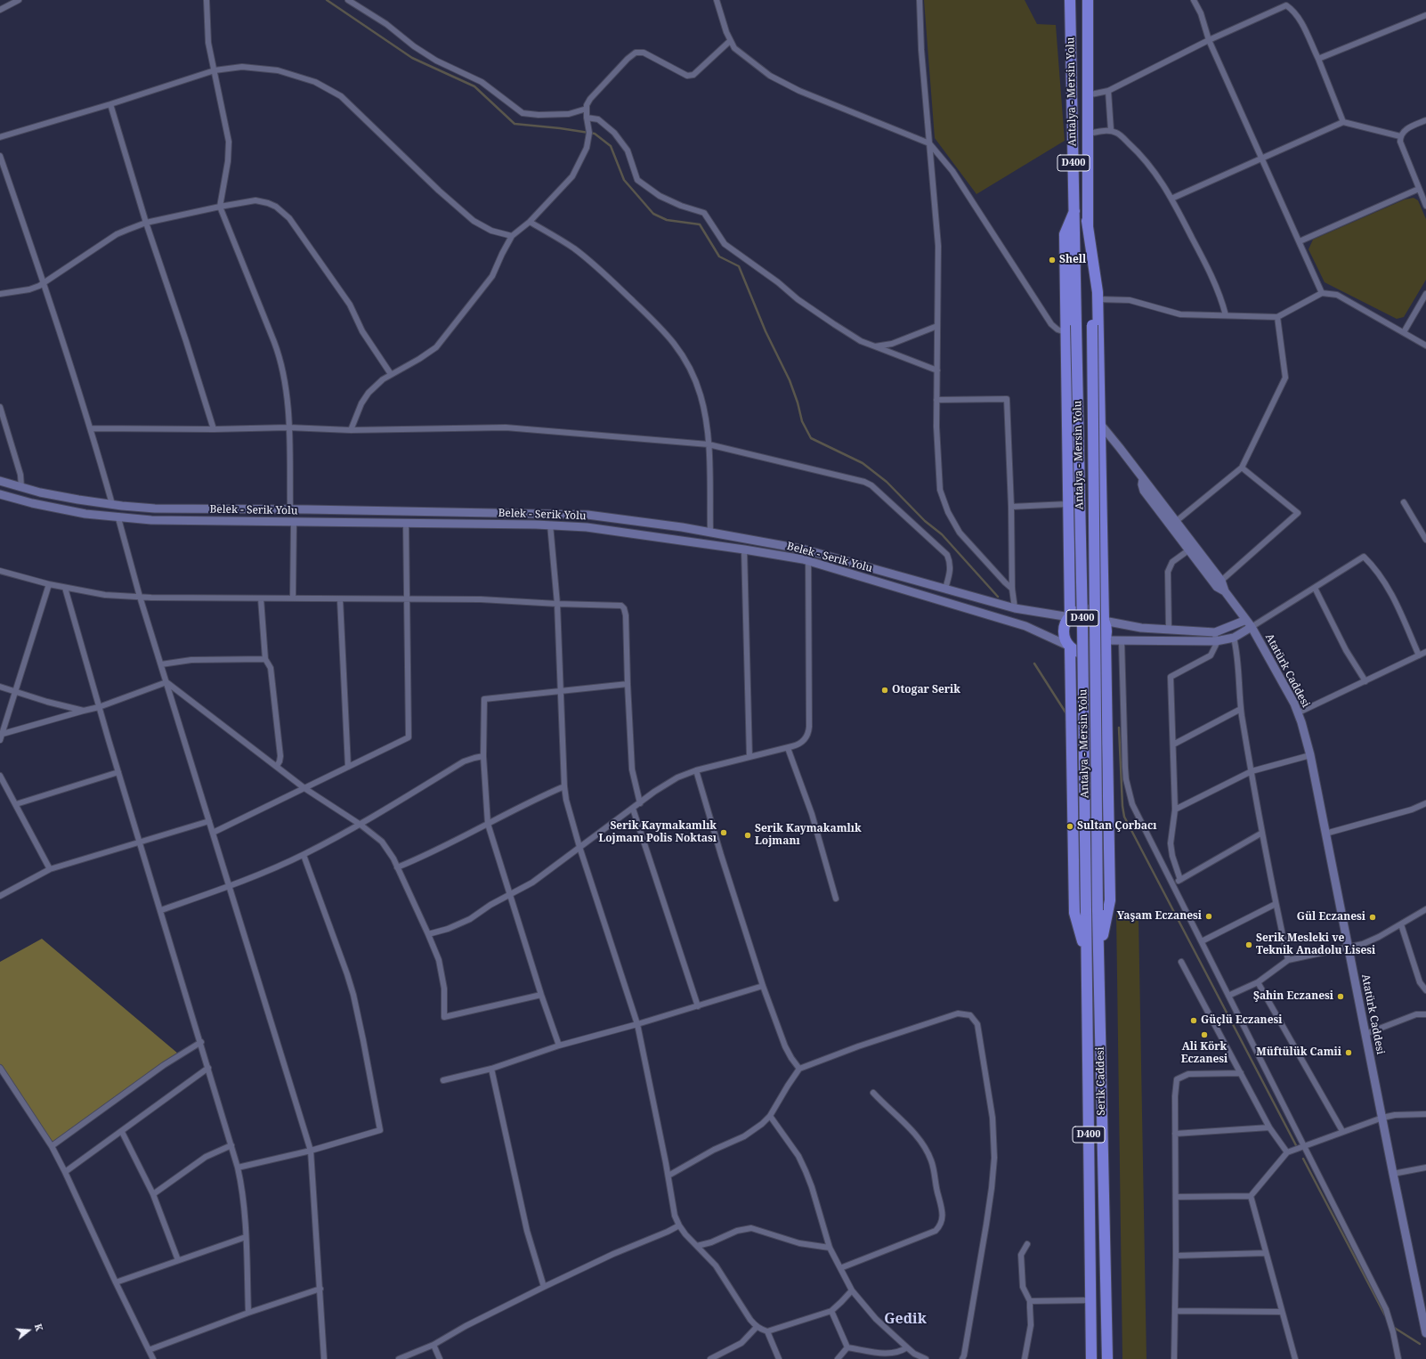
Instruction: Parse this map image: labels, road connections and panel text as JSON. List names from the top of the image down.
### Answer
{
  "streets": {
    "highway": ["Antalya - Mersin Yolu", "D400", "Serik Caddesi"],
    "main road": ["Belek - Serik Yolu", "Atatürk Caddesi"]
  },
  "crossings": [
    ["Antalya - Mersin Yolu", "Serik Caddesi"],
    ["Belek - Serik Yolu", "Atatürk Caddesi"]
  ],
  "districts": ["Gedik"],
  "places": [
    "Shell",
    "Otogar Serik",
    "Sultan Çorbacı",
    "Serik Kaymakamlık Lojmanı Polis Noktası",
    "Serik Kaymakamlık Lojmanı",
    "Yaşam Eczanesi",
    "Gül Eczanesi",
    "Serik Mesleki ve Teknik Anadolu Lisesi",
    "Şahin Eczanesi",
    "Güçlü Eczanesi",
    "Ali Körk Eczanesi",
    "Müftülük Camii"
  ],
  "north": "right"
}
